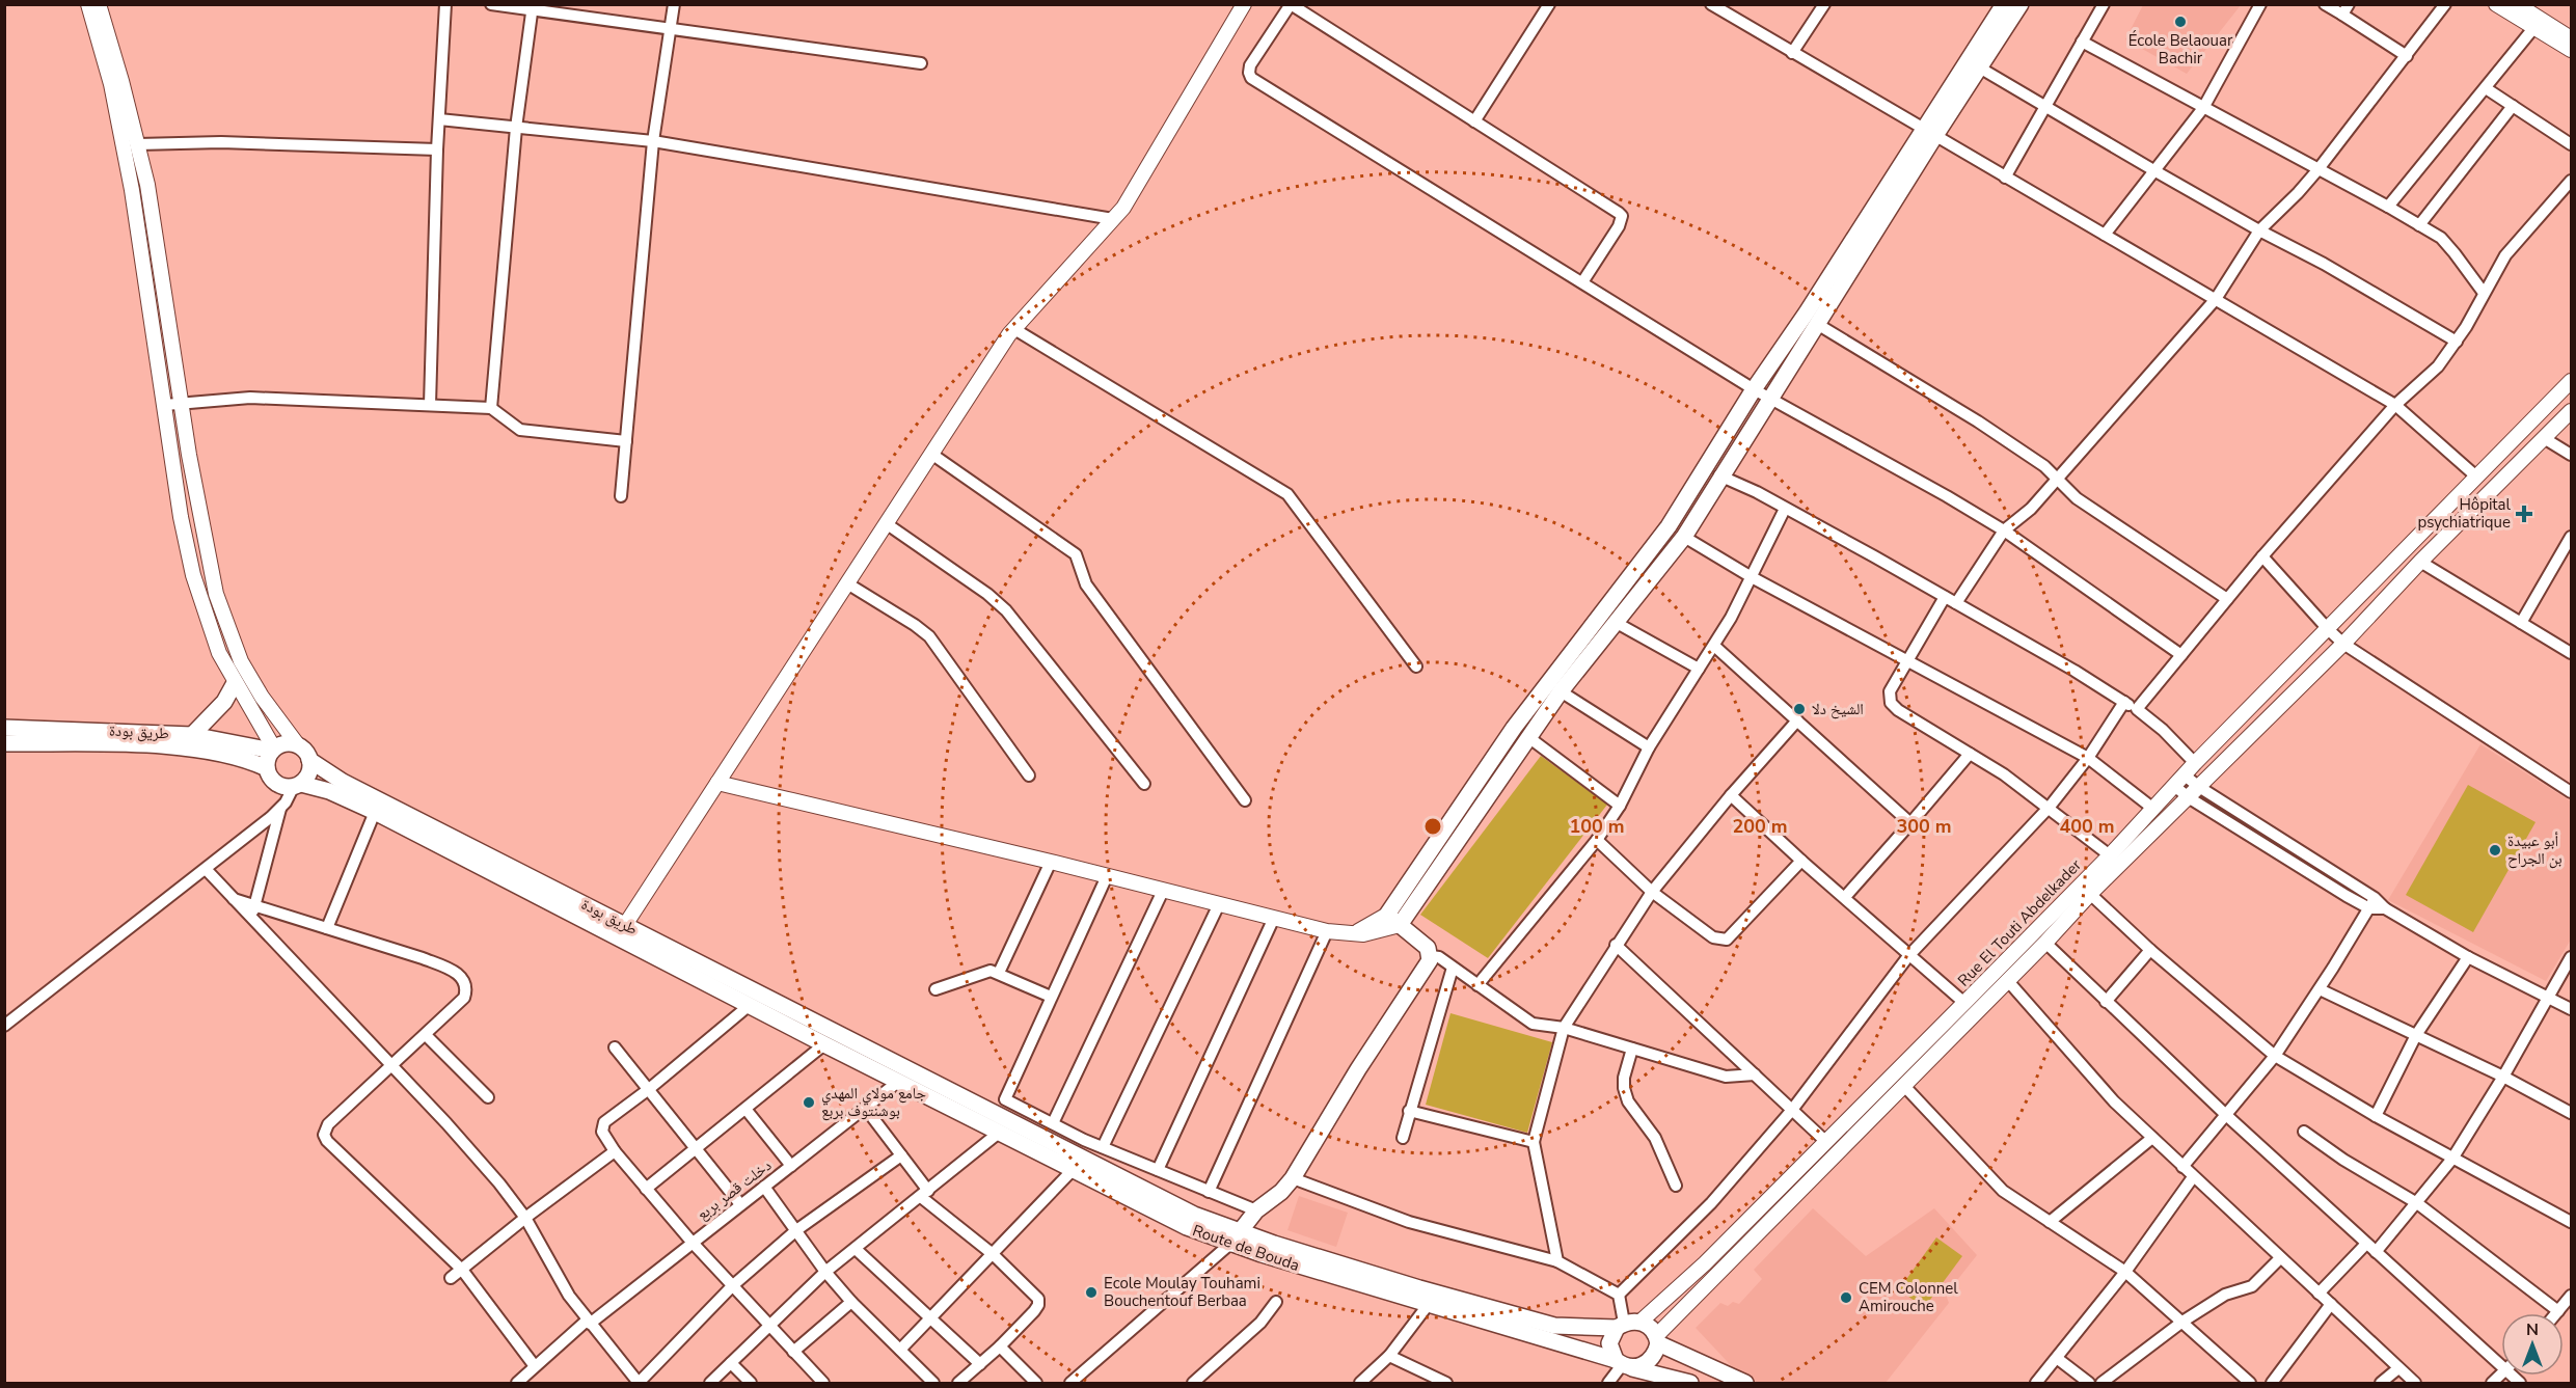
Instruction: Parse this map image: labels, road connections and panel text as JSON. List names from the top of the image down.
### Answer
{
  "streets": {
    "main road": ["طريق بودة", "Route de Bouda"],
    "street": ["Rue El Touti Abdelkader", "دخلت قصر بربع"]
  },
  "crossings": [
    ["طريق بودة", "دخلت قصر بربع"],
    ["طريق بودة", "Route de Bouda"],
    ["Rue El Touti Abdelkader", "Route de Bouda"],
    ["دخلت قصر بربع", "Route de Bouda"]
  ],
  "places": {
    "other": [
      "École Belaouar Bachir",
      "الشيخ دلا",
      "أبو عبيدة بن الجراح",
      "جامع مولاي المهدي بوشنتوف بربع",
      "Ecole Moulay Touhami Bouchentouf Berbaa",
      "CEM Colonnel Amirouche"
    ],
    "health": ["Hôpital psychiatrique"]
  },
  "north": "top",
  "rings": [
    "100 m",
    "200 m",
    "300 m",
    "400 m"
  ]
}
